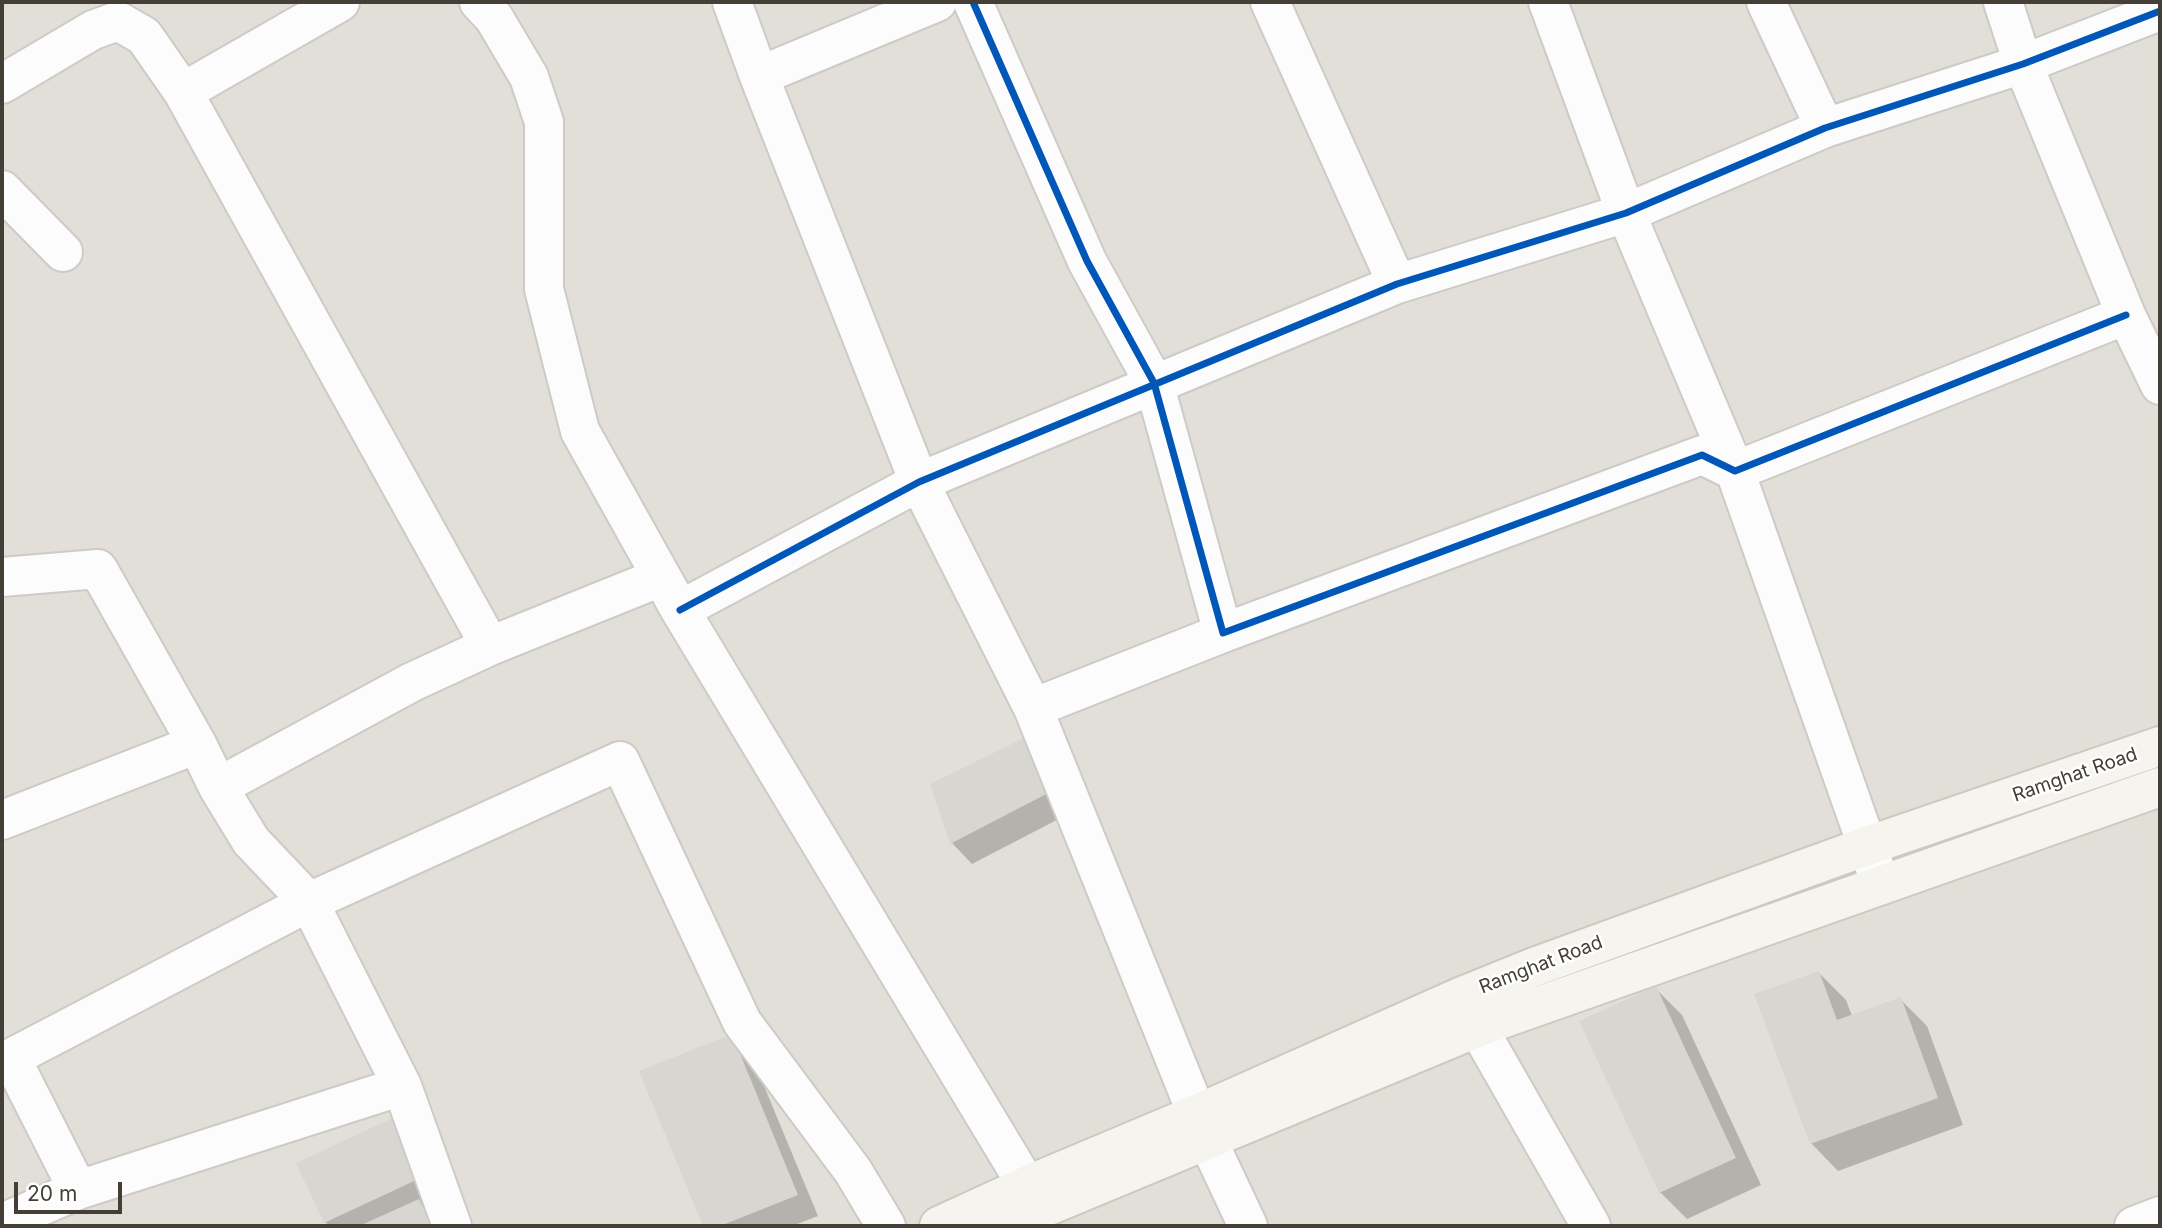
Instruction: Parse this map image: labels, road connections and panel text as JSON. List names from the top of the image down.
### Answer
{
  "streets": {
    "main road": ["Ramghat Road"]
  },
  "scale_bar": "20 m"
}
